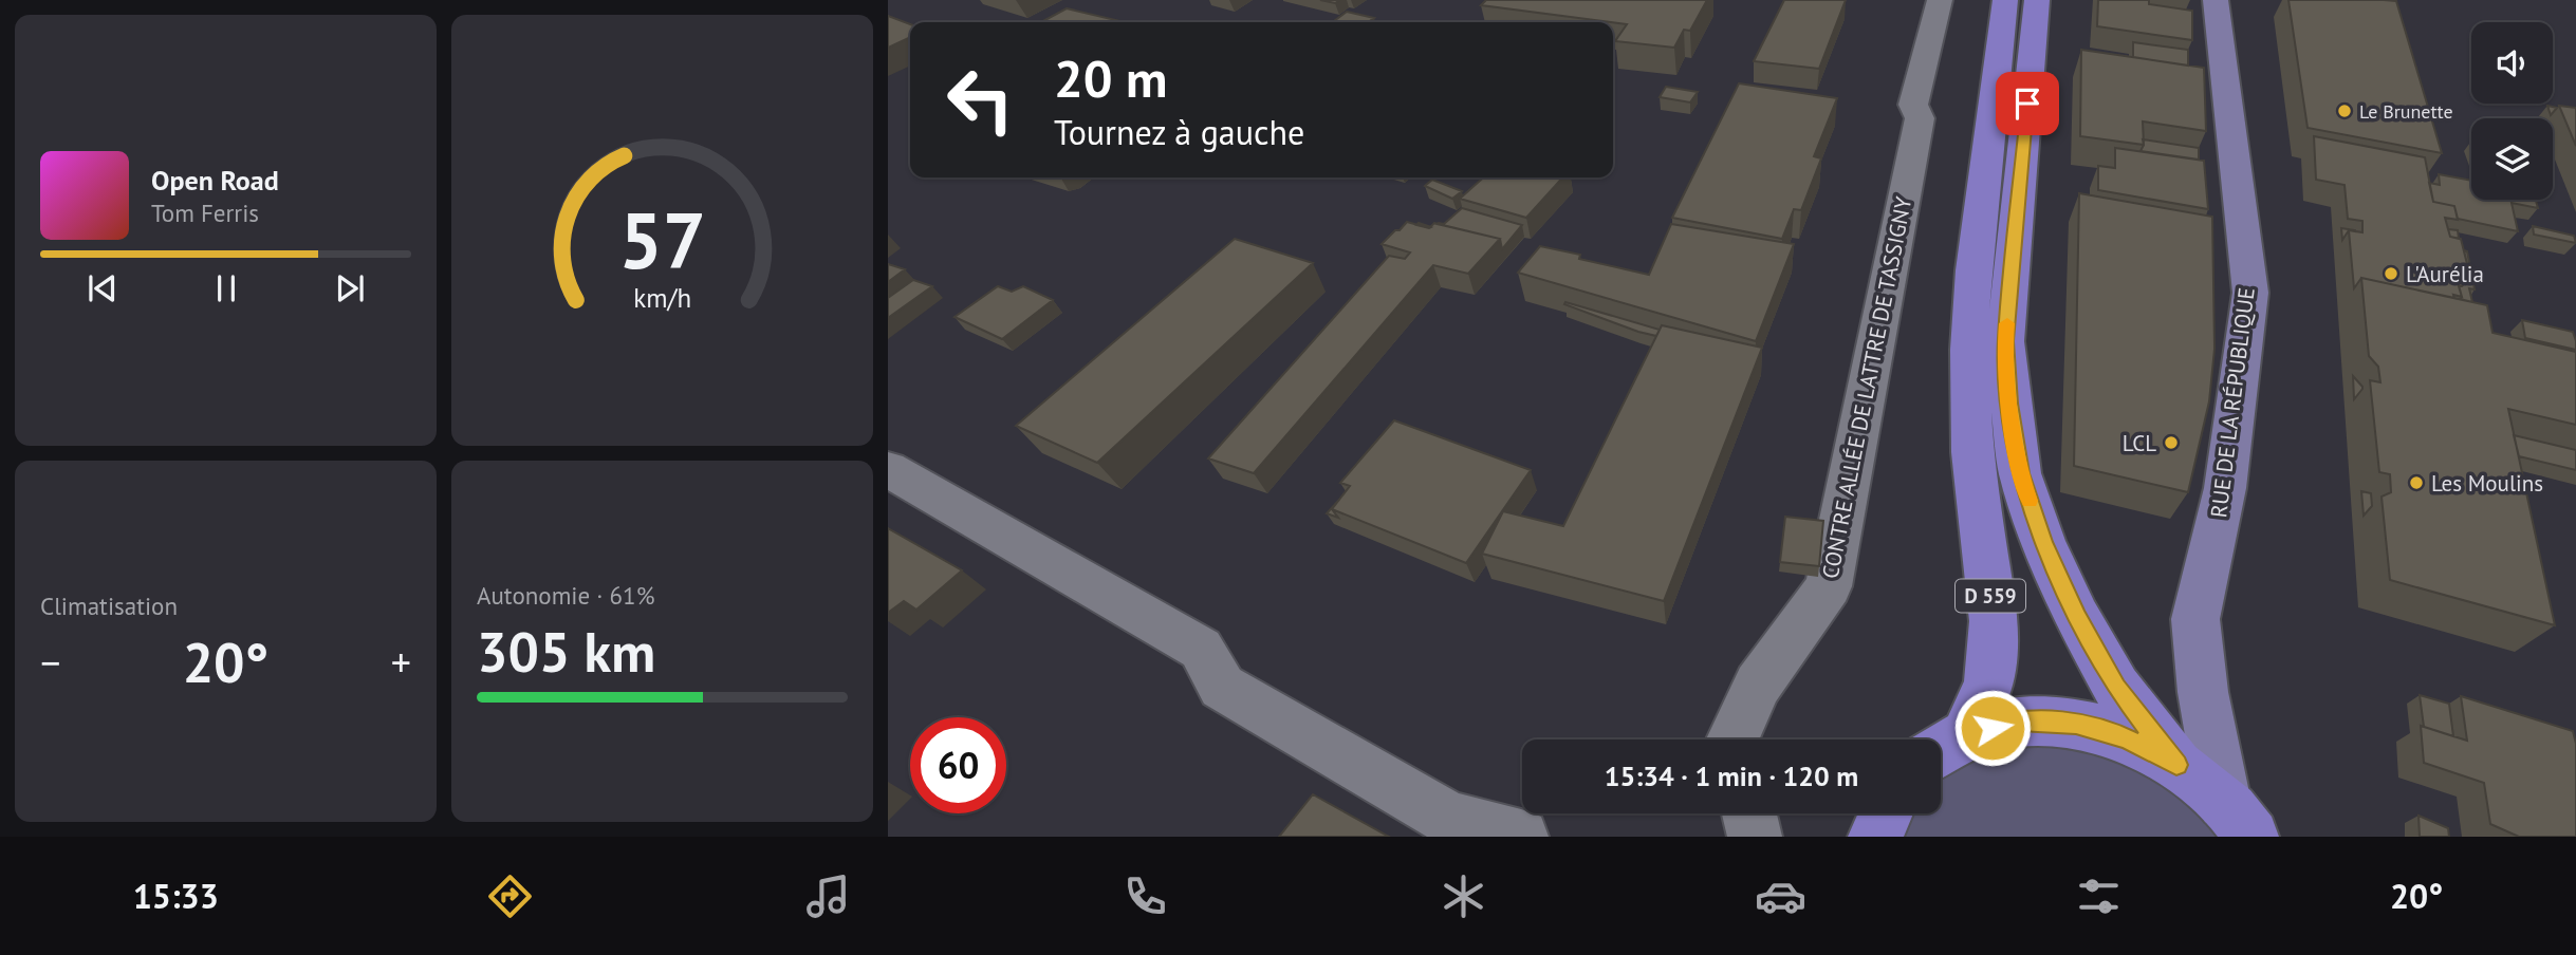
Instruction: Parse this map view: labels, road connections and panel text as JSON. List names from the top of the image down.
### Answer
{
  "streets": {
    "main road": ["RUE DE LA RÉPUBLIQUE", "D 559"],
    "street": ["CONTRE ALLÉE DE LATTRE DE TASSIGNY"]
  },
  "places": [
    "Le Brunette",
    "L'Aurélia",
    "LCL",
    "Les Moulins"
  ],
  "page": {
    "turn": ["20 m", "Tournez à gauche"],
    "song": ["Open Road", "Tom Ferris"],
    "tile": [
      "Climatisation",
      ["Autonomie · 61%", "305 km"]
    ],
    "heat": ["−", "20°", "+"],
    "limit": "60",
    "trip": "15:34 · 1 min · 120 m",
    "tabs": ["15:33", "20°"],
    "gauge": ["57", "km/h"]
  }
}
